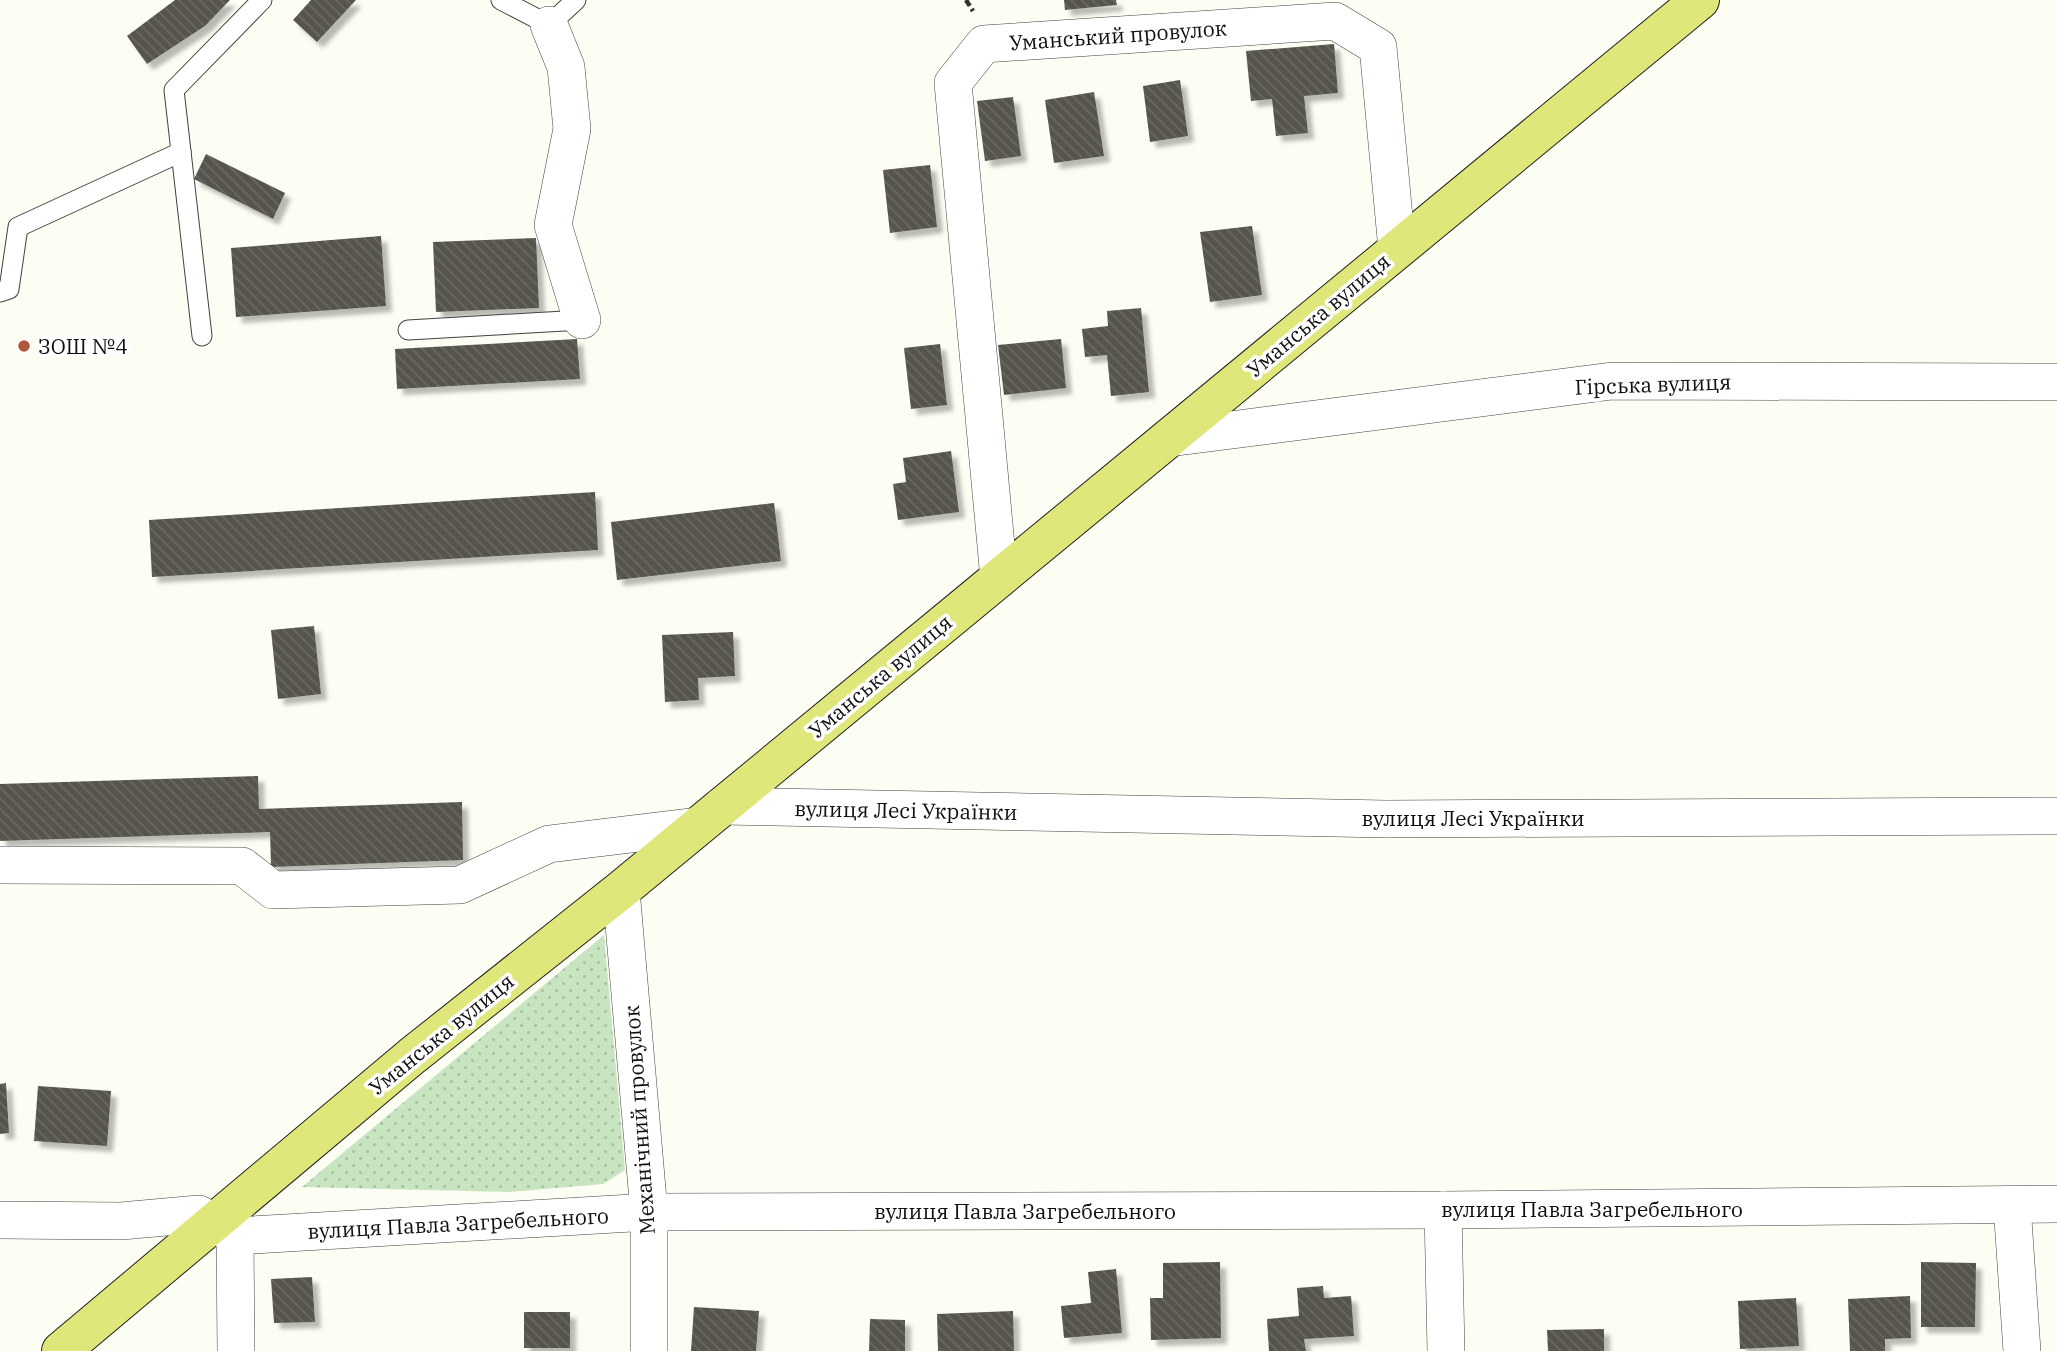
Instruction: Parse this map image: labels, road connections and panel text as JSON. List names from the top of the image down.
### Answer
{
  "streets": {
    "main road": ["Уманська вулиця"],
    "street": [
      "Уманський провулок",
      "Гірська вулиця",
      "вулиця Лесі Українки",
      "Механічний провулок",
      "вулиця Павла Загребельного"
    ]
  },
  "crossings": [
    ["Уманський провулок", "Уманська вулиця"],
    ["Уманська вулиця", "Гірська вулиця"],
    ["Уманська вулиця", "вулиця Лесі Українки"],
    ["Уманська вулиця", "Механічний провулок"],
    ["Уманська вулиця", "вулиця Павла Загребельного"],
    ["Механічний провулок", "вулиця Павла Загребельного"]
  ],
  "places": ["ЗОШ №4"]
}
